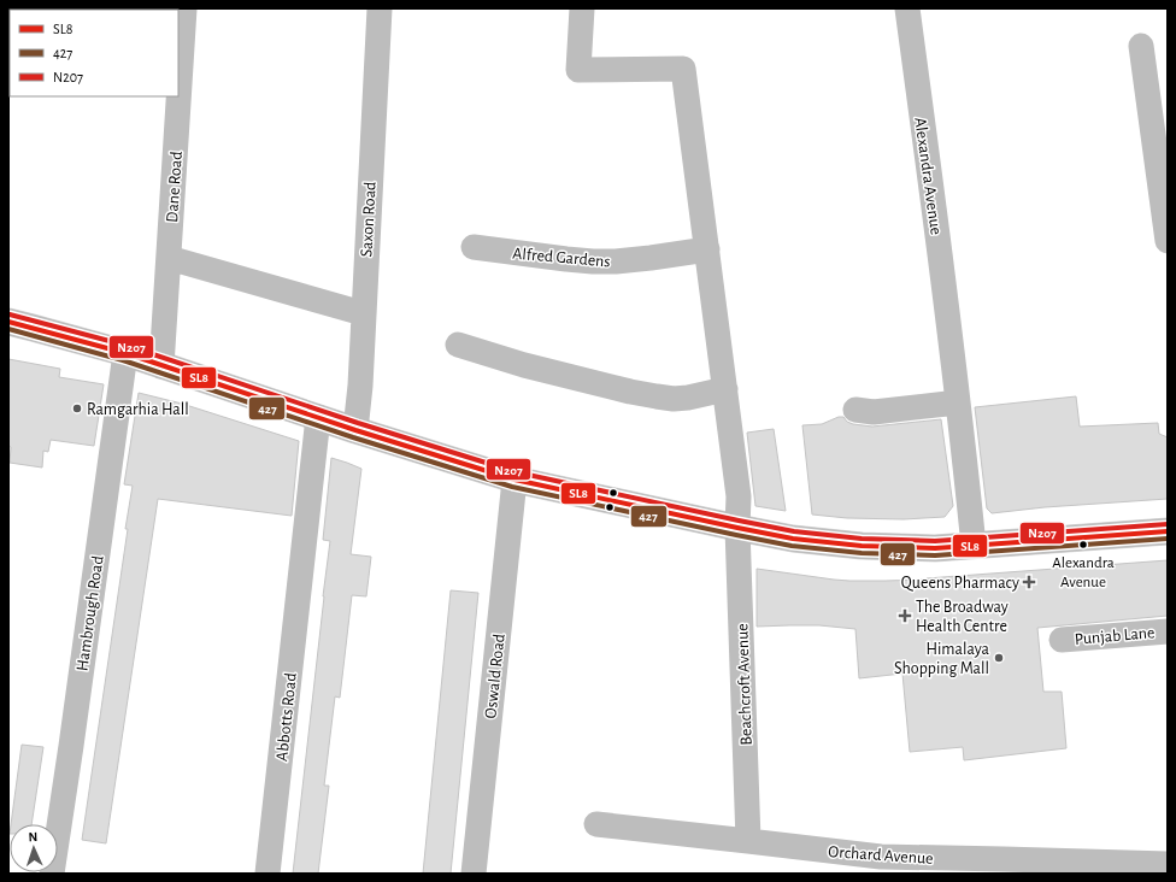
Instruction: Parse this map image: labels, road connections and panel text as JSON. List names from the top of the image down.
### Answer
{
  "streets": {
    "street": [
      "Alexandra Avenue",
      "Dane Road",
      "Saxon Road",
      "Alfred Gardens",
      "Hambrough Road",
      "Punjab Lane",
      "Oswald Road",
      "Beachcroft Avenue",
      "Abbotts Road",
      "Orchard Avenue"
    ]
  },
  "crossings": [
    ["Alfred Gardens", "Beachcroft Avenue"],
    ["Beachcroft Avenue", "Orchard Avenue"]
  ],
  "places": {
    "other": ["Ramgarhia Hall", "Alexandra Avenue", "Himalaya Shopping Mall"],
    "health": ["Queens Pharmacy", "The Broadway Health Centre"]
  },
  "lines": ["transit line N207", "transit line SL8", "transit line 427"],
  "legend": ["SL8", "427", "N207"],
  "north": "top"
}
